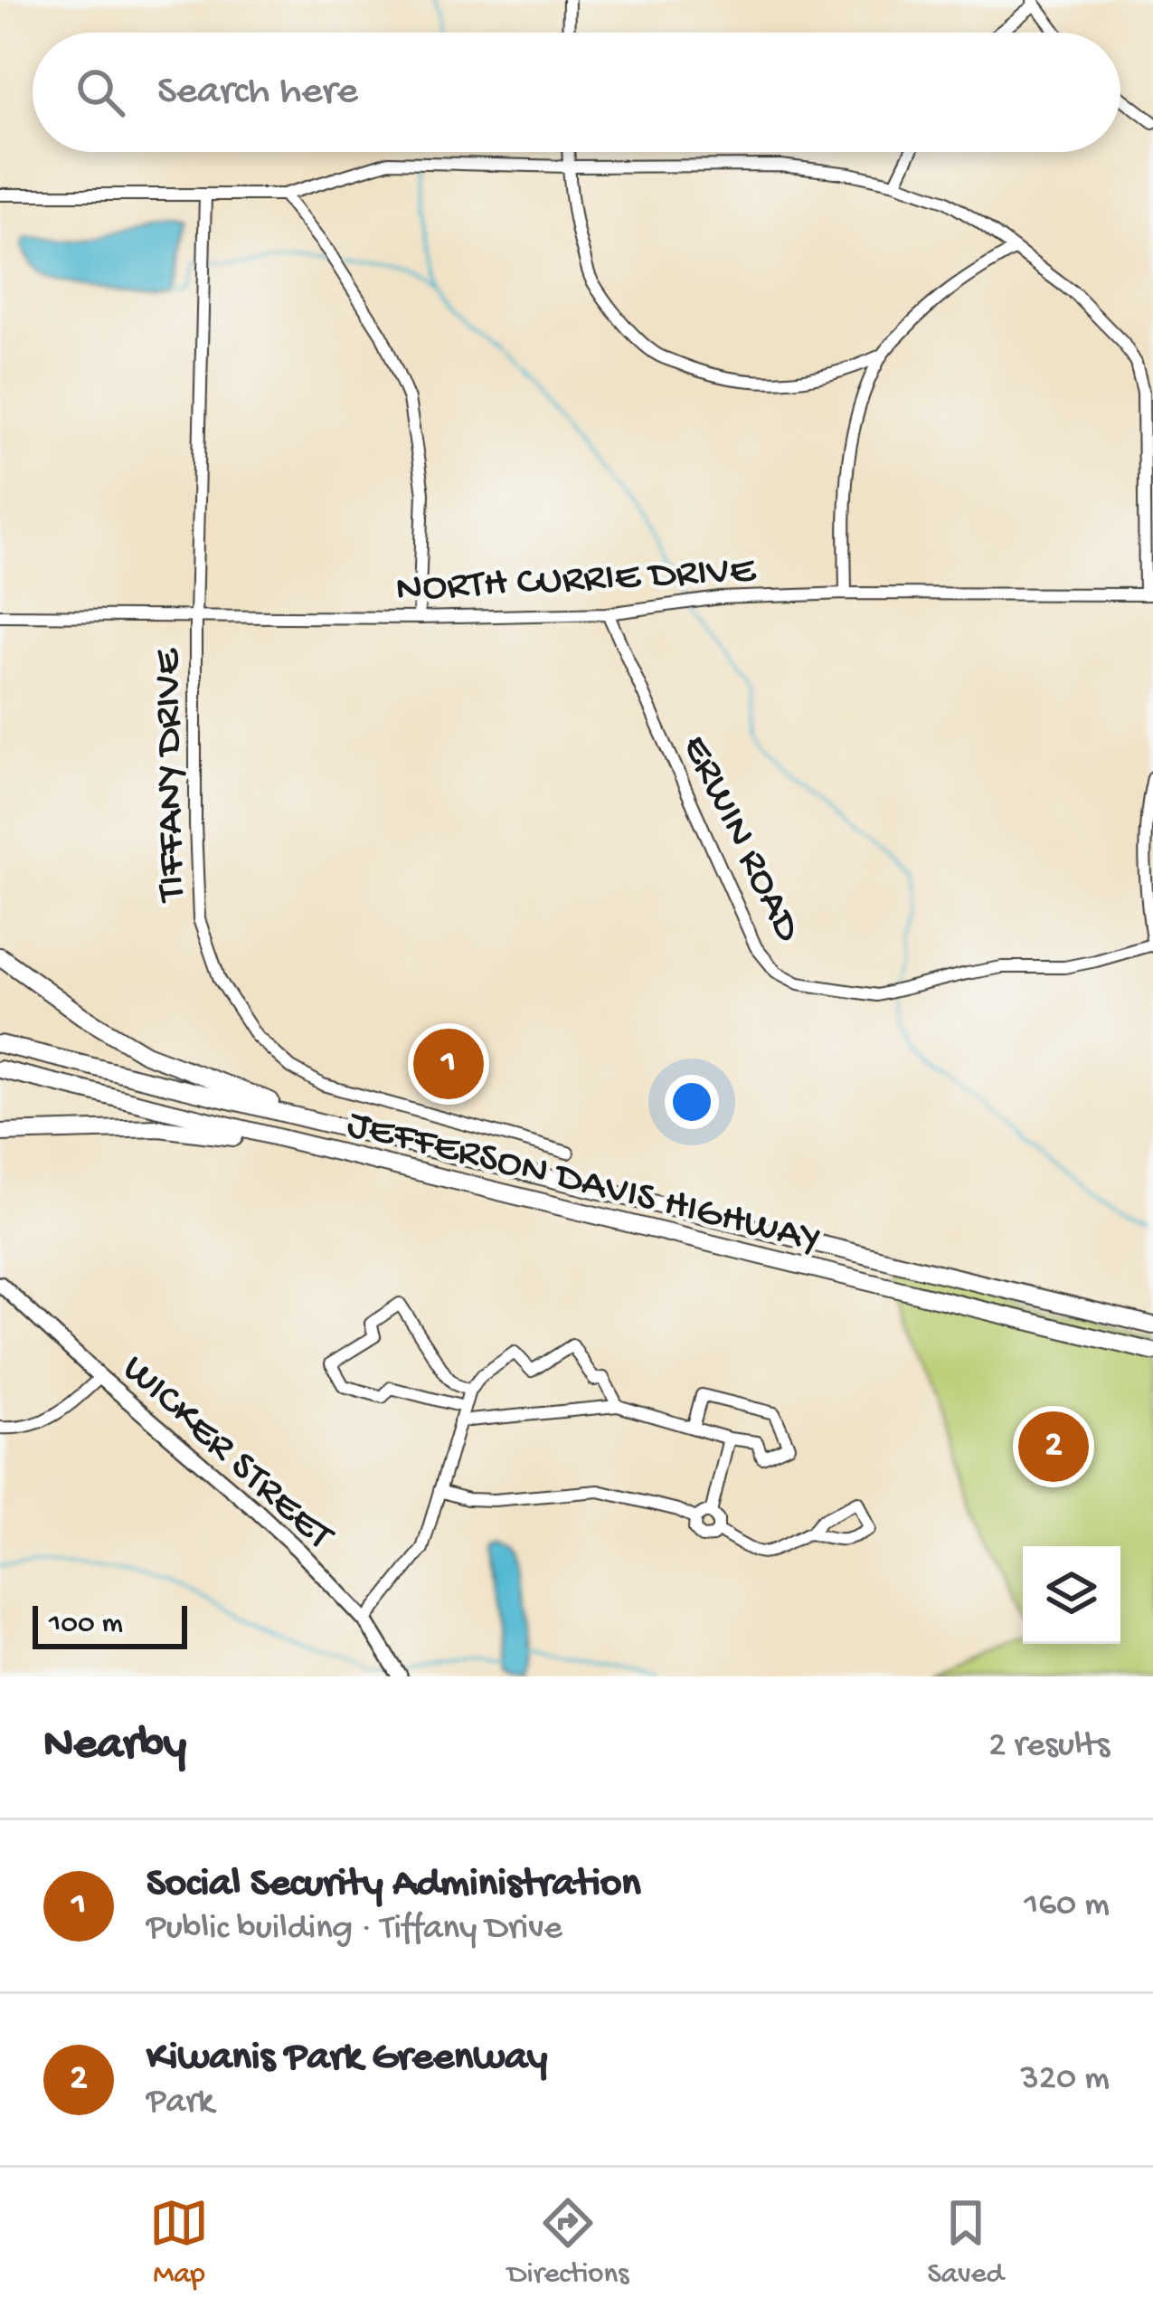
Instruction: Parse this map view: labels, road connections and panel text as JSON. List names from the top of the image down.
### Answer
{
  "streets": {
    "highway": ["JEFFERSON DAVIS HIGHWAY"],
    "main road": ["WICKER STREET"],
    "street": ["NORTH CURRIE DRIVE", "TIFFANY DRIVE", "ERWIN ROAD"]
  },
  "crossings": [
    ["NORTH CURRIE DRIVE", "TIFFANY DRIVE"],
    ["NORTH CURRIE DRIVE", "ERWIN ROAD"]
  ],
  "scale_bar": "100 m",
  "page": {
    "search": "Search here",
    "pins": ["1", "2"],
    "scale": "100 m",
    "heading": ["Nearby", "2 results"],
    "list": [
      {
        "mark": "1",
        "name": "Social Security Administration",
        "note": "Public building · Tiffany Drive",
        "value": "160 m"
      },
      {
        "mark": "2",
        "name": "Kiwanis Park Greenway",
        "note": "Park",
        "value": "320 m"
      }
    ],
    "nav": ["Map", "Directions", "Saved"]
  }
}
